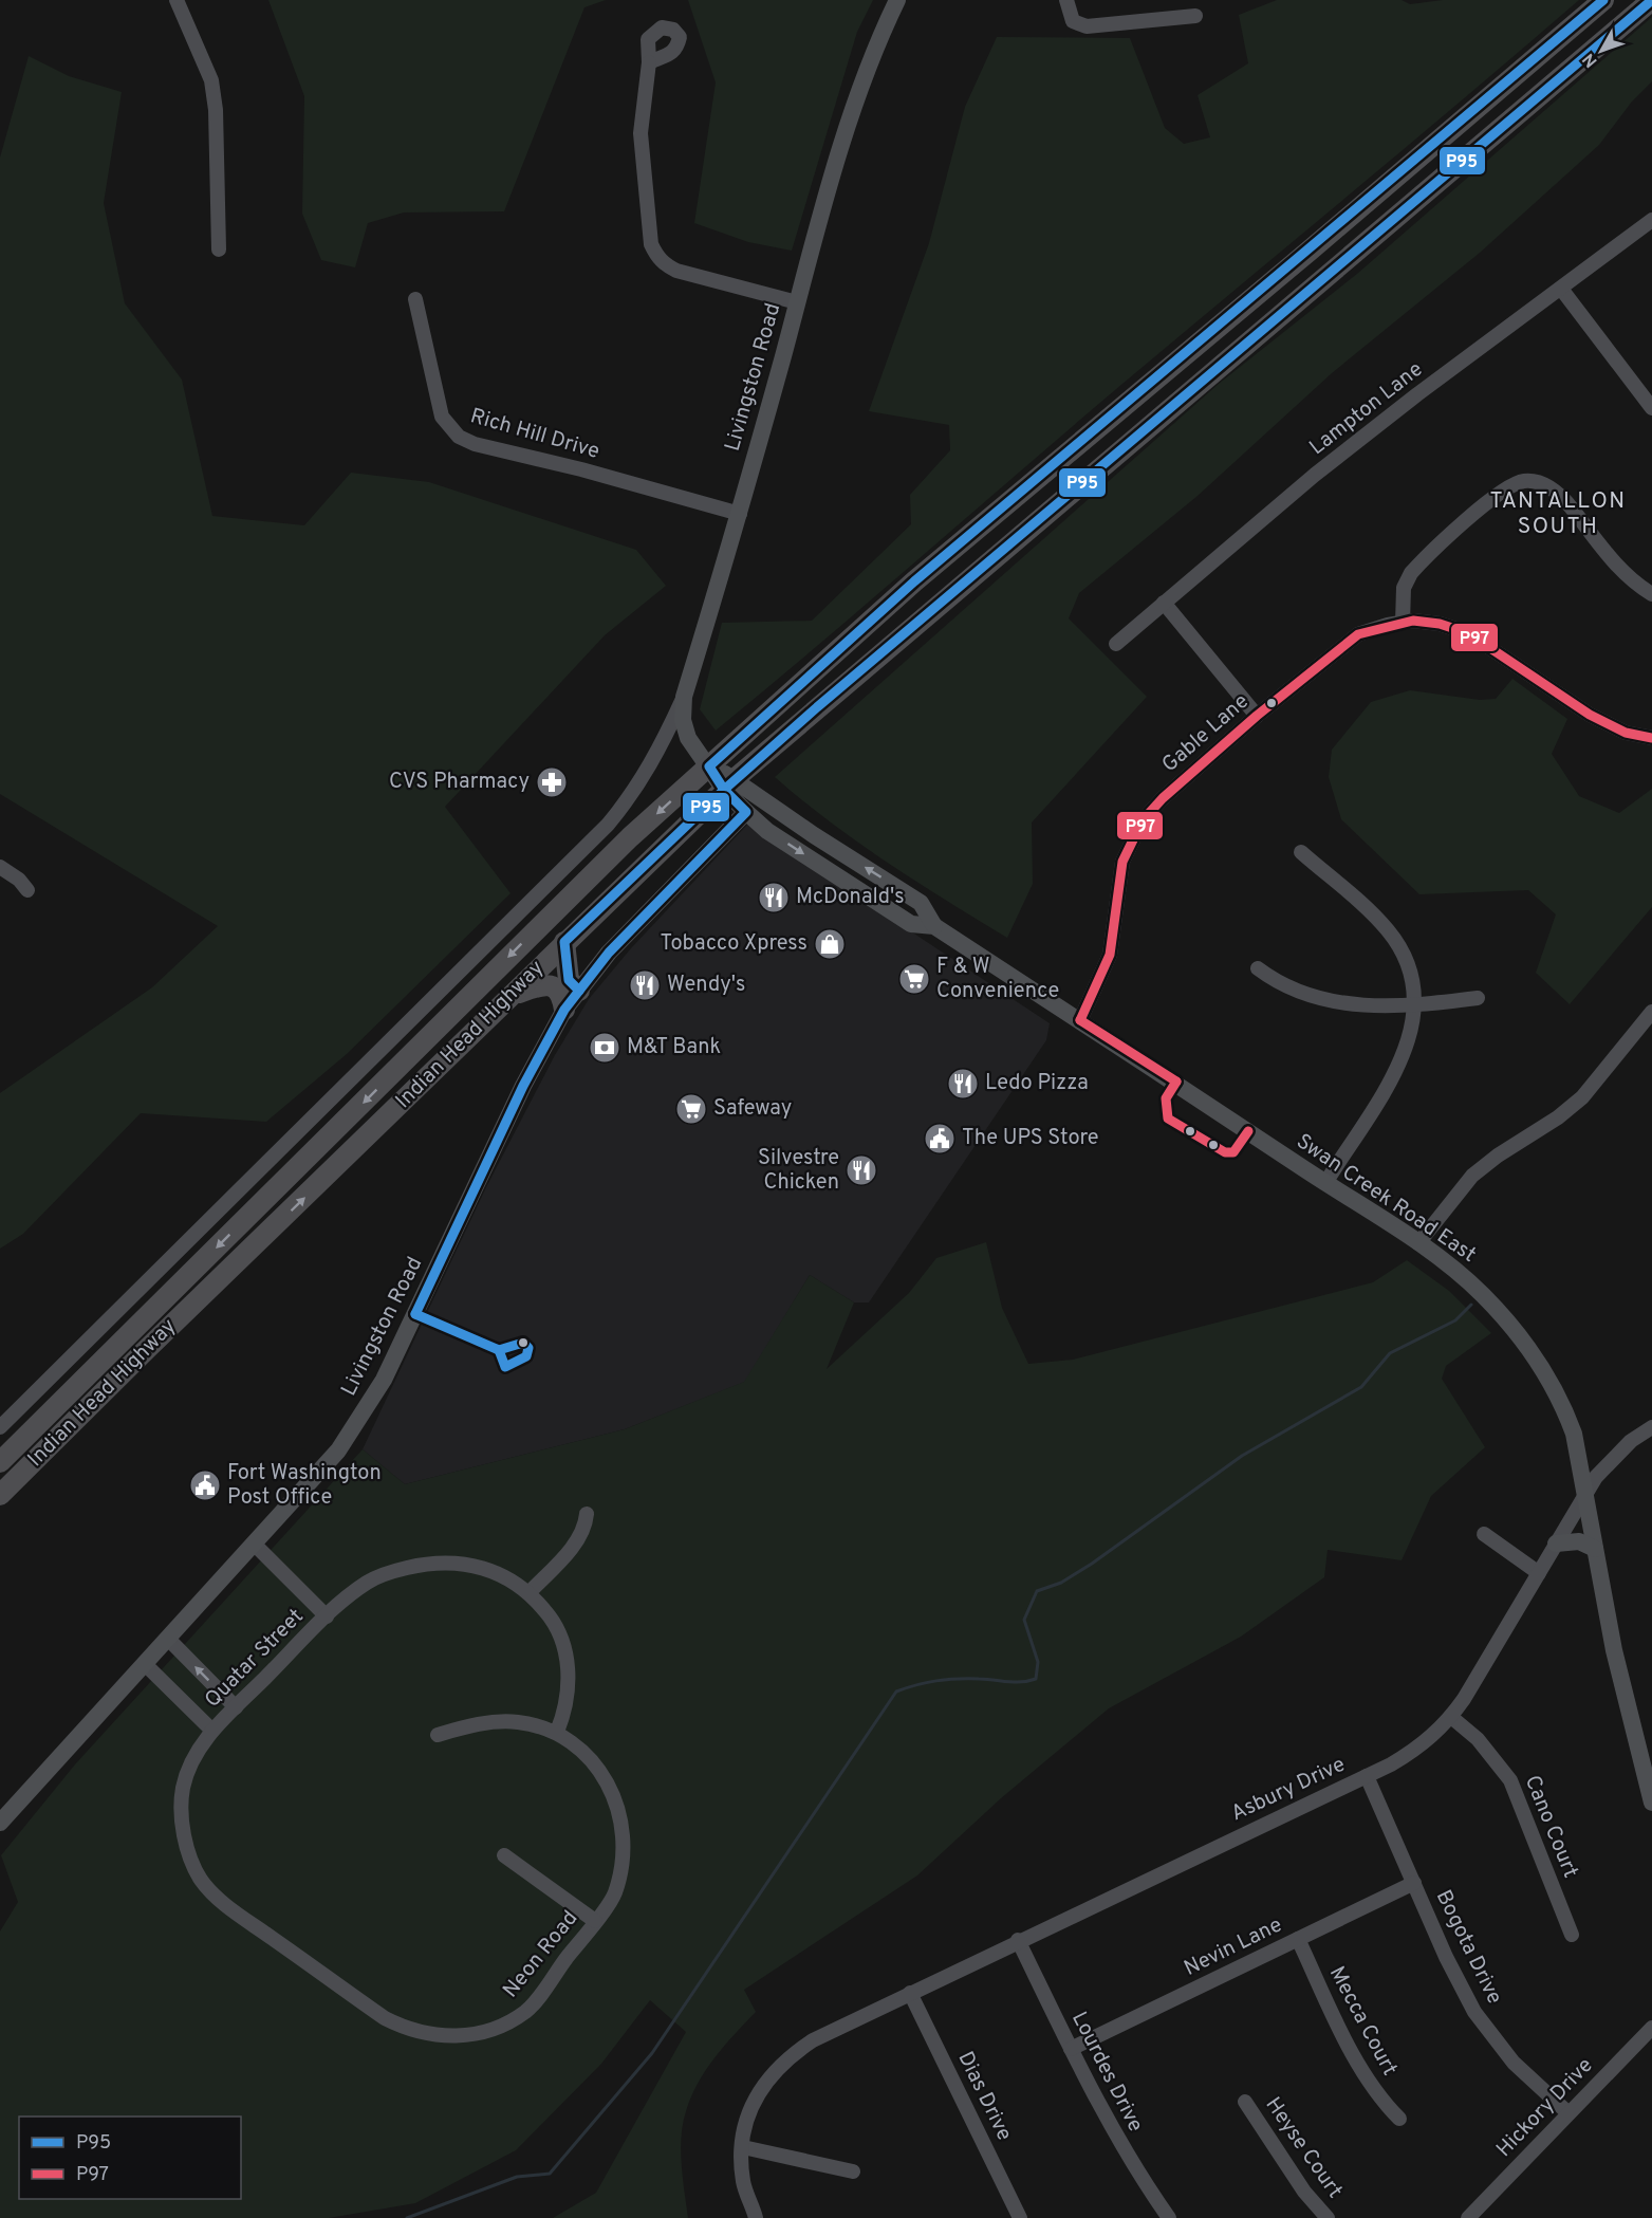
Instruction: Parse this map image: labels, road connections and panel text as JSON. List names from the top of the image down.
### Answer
{
  "streets": {
    "highway": ["Indian Head Highway"],
    "main road": ["Livingston Road", "Swan Creek Road East"],
    "street": [
      "Lampton Lane",
      "Rich Hill Drive",
      "Gable Lane",
      "Quatar Street",
      "Asbury Drive",
      "Cano Court",
      "Nevin Lane",
      "Bogota Drive",
      "Neon Road",
      "Mecca Court",
      "Lourdes Drive",
      "Dias Drive",
      "Hickory Drive",
      "Heyse Court"
    ]
  },
  "crossings": [
    ["Livingston Road", "Rich Hill Drive"],
    ["Livingston Road", "Indian Head Highway"],
    ["Livingston Road", "Swan Creek Road East"],
    ["Livingston Road", "Quatar Street"],
    ["Gable Lane", "Swan Creek Road East"],
    ["Indian Head Highway", "Swan Creek Road East"],
    ["Swan Creek Road East", "Asbury Drive"],
    ["Quatar Street", "Neon Road"],
    ["Asbury Drive", "Cano Court"],
    ["Asbury Drive", "Bogota Drive"],
    ["Asbury Drive", "Lourdes Drive"],
    ["Asbury Drive", "Dias Drive"],
    ["Nevin Lane", "Bogota Drive"],
    ["Nevin Lane", "Mecca Court"],
    ["Nevin Lane", "Lourdes Drive"],
    ["Bogota Drive", "Hickory Drive"]
  ],
  "districts": ["TANTALLON SOUTH"],
  "places": {
    "pharmacy": ["CVS Pharmacy"],
    "restaurant": [
      "McDonald's",
      "Wendy's",
      "Ledo Pizza",
      "Silvestre Chicken"
    ],
    "shop": ["Tobacco Xpress"],
    "supermarket": ["F & W Convenience", "Safeway"],
    "bank": ["M&T Bank"],
    "public building": ["The UPS Store", "Fort Washington Post Office"]
  },
  "lines": ["transit line P95", "transit line P97"],
  "legend": ["P95", "P97"],
  "north": "bottom left"
}
